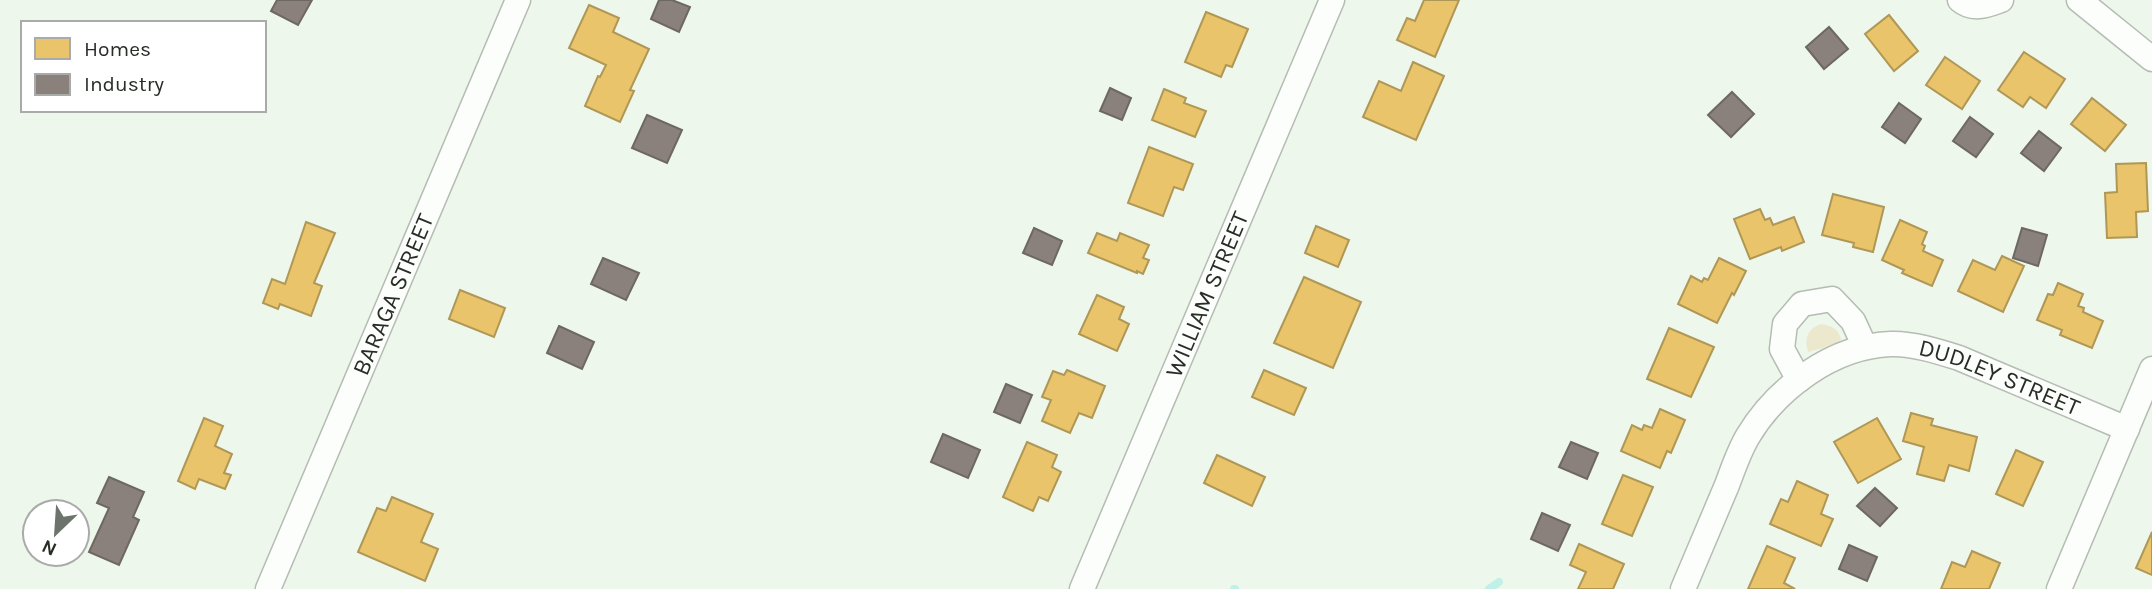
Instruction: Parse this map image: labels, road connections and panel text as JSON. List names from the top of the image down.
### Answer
{
  "streets": {
    "street": ["BARAGA STREET", "WILLIAM STREET", "DUDLEY STREET"]
  },
  "legend": ["Homes", "Industry"],
  "north": "bottom left"
}
